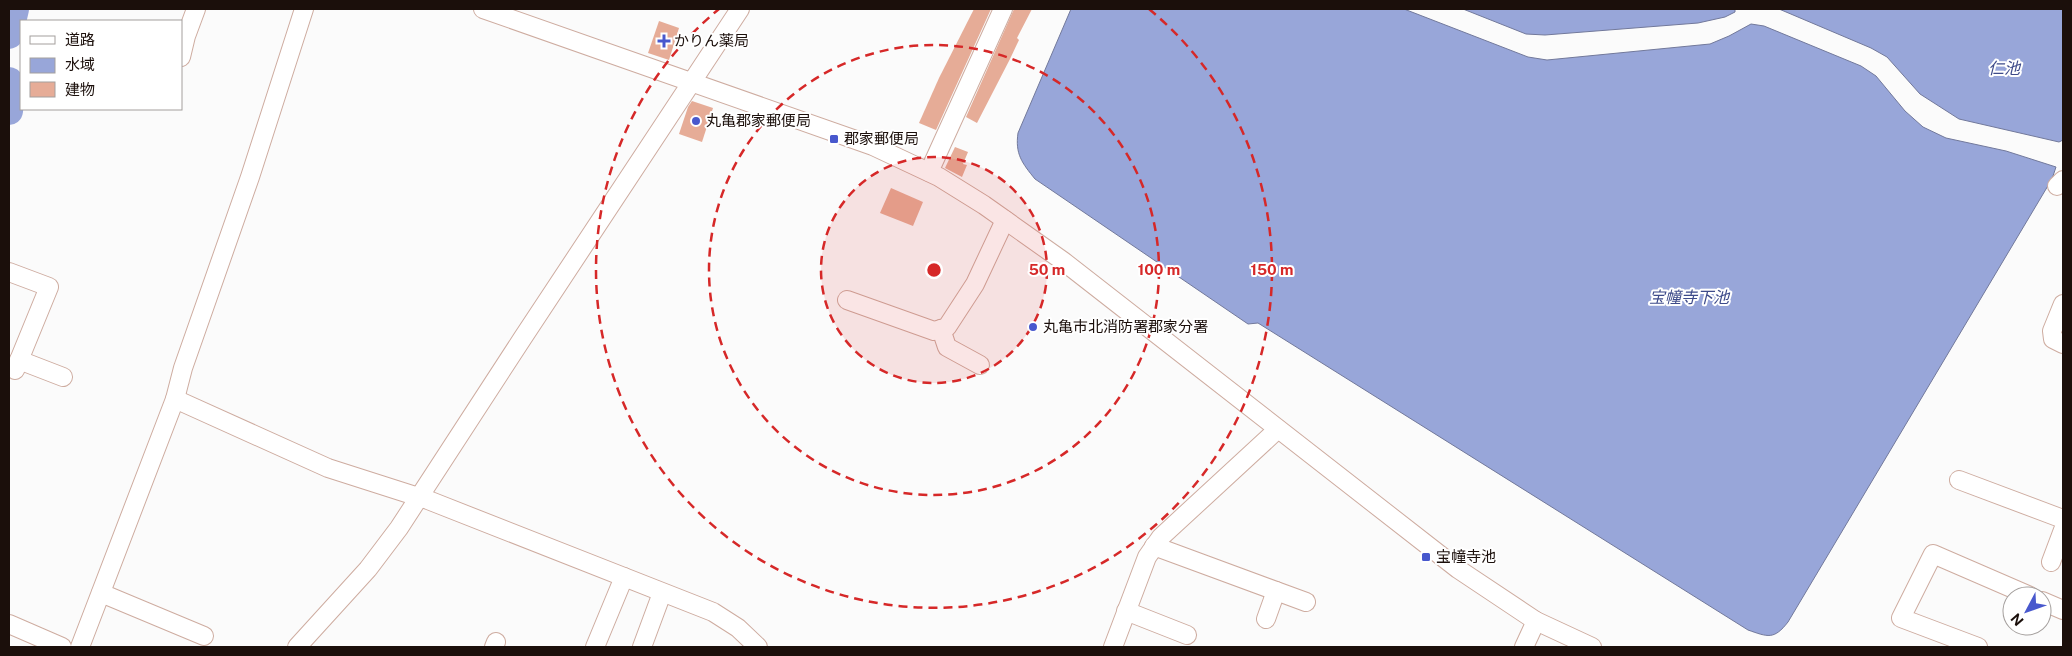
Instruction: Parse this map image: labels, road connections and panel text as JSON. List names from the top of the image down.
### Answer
{
  "water": ["仁池", "宝幢寺下池"],
  "places": {
    "health": ["かりん薬局"],
    "other": ["丸亀郡家郵便局", "丸亀市北消防署郡家分署"],
    "transit": ["郡家郵便局", "宝幢寺池"]
  },
  "legend": ["道路", "水域", "建物"],
  "north": "bottom left",
  "rings": ["50 m", "100 m", "150 m"]
}
